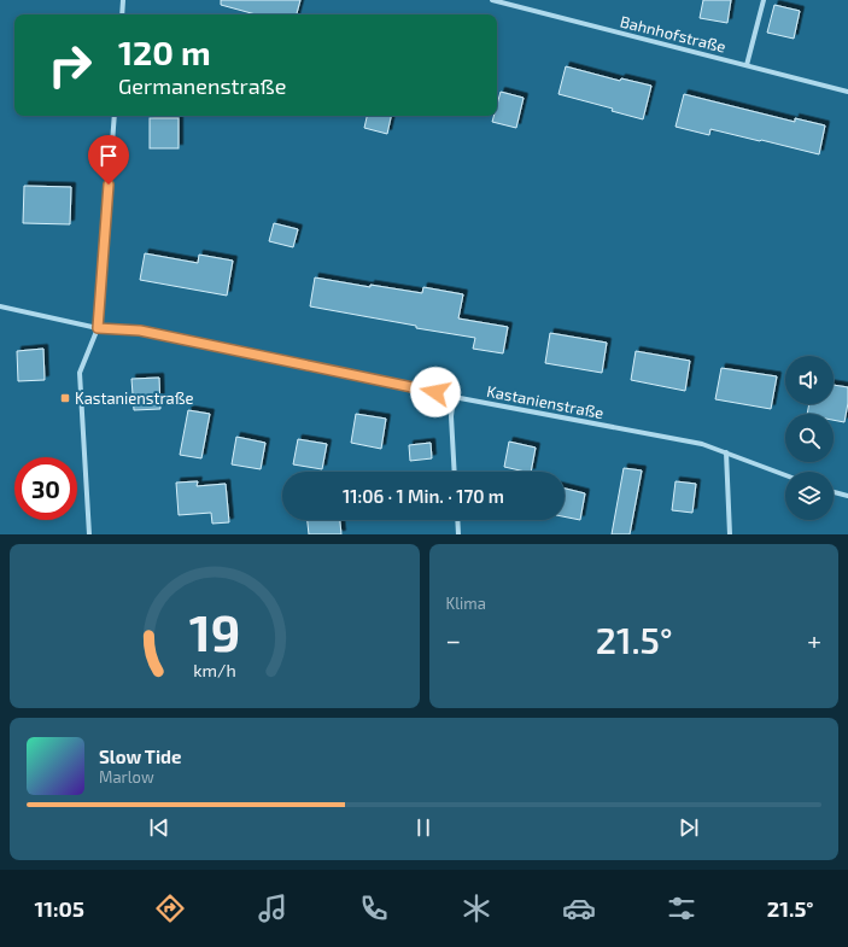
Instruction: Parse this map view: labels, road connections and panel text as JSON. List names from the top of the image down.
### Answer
{
  "streets": {
    "street": ["Bahnhofstraße", "Kastanienstraße"]
  },
  "places": {
    "transit": ["Kastanienstraße"]
  },
  "page": {
    "turn": ["120 m", "Germanenstraße"],
    "limit": "30",
    "trip": "11:06 · 1 Min. · 170 m",
    "tile": "Klima",
    "heat": ["−", "21.5°", "+"],
    "song": ["Slow Tide", "Marlow"],
    "tabs": ["11:05", "21.5°"],
    "gauge": ["19", "km/h"]
  }
}
